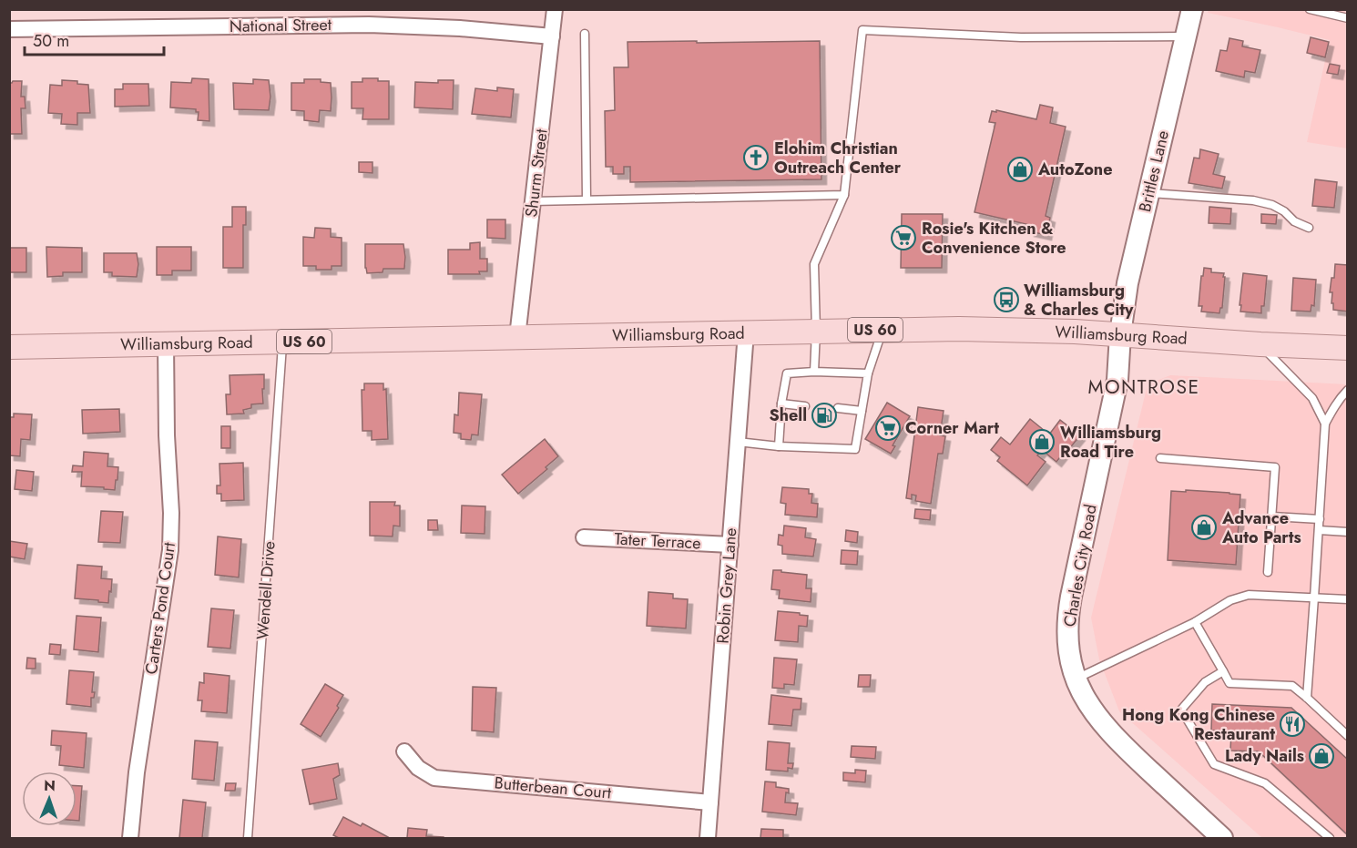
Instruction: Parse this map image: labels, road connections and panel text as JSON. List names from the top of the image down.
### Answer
{
  "streets": {
    "main road": [
      "Brittles Lane",
      "US 60",
      "Williamsburg Road",
      "Charles City Road"
    ],
    "street": [
      "National Street",
      "Shurm Street",
      "Tater Terrace",
      "Robin Grey Lane",
      "Carters Pond Court",
      "Butterbean Court"
    ],
    "lane": ["Wendell Drive"]
  },
  "crossings": [
    ["National Street", "Shurm Street"],
    ["Brittles Lane", "Williamsburg Road"],
    ["Brittles Lane", "Charles City Road"],
    ["Shurm Street", "Williamsburg Road"],
    ["Williamsburg Road", "Charles City Road"],
    ["Williamsburg Road", "Robin Grey Lane"],
    ["Williamsburg Road", "Wendell Drive"],
    ["Williamsburg Road", "Carters Pond Court"],
    ["Tater Terrace", "Robin Grey Lane"],
    ["Robin Grey Lane", "Butterbean Court"]
  ],
  "districts": ["MONTROSE"],
  "places": {
    "church": ["Elohim Christian Outreach Center"],
    "shop": [
      "AutoZone",
      "Williamsburg Road Tire",
      "Advance Auto Parts",
      "Lady Nails"
    ],
    "supermarket": ["Rosie's Kitchen & Convenience Store", "Corner Mart"],
    "bus stop": ["Williamsburg & Charles City"],
    "fuel station": ["Shell"],
    "restaurant": ["Hong Kong Chinese Restaurant"]
  },
  "scale_bar": "50 m",
  "north": "top"
}
